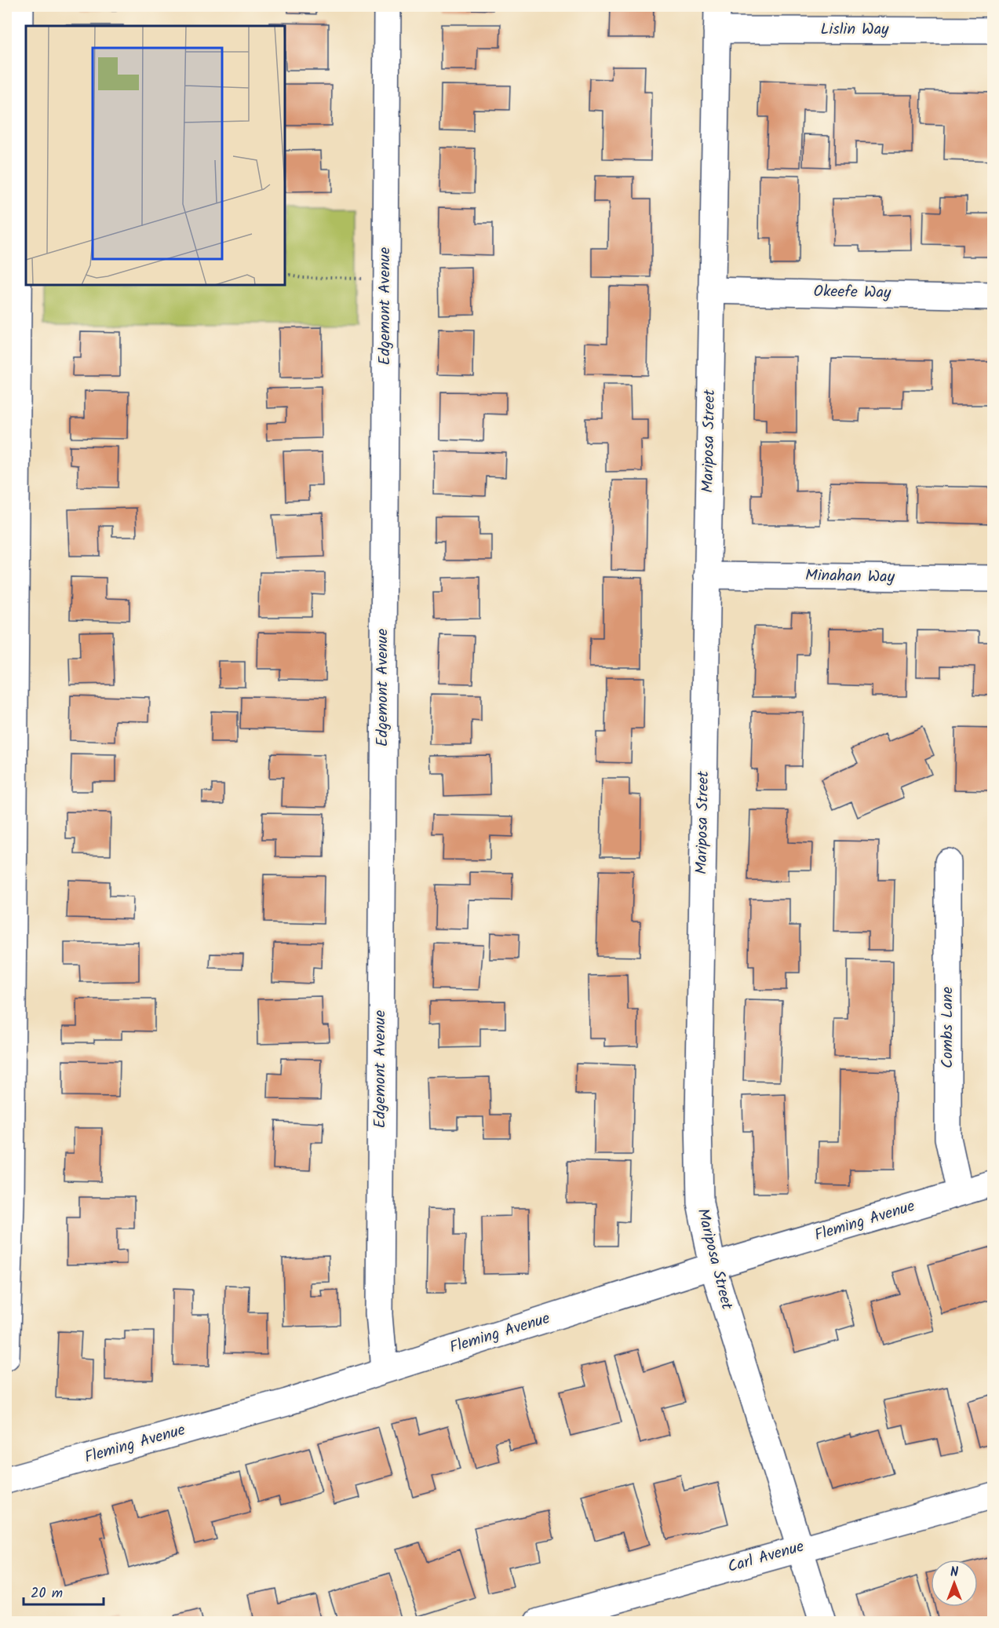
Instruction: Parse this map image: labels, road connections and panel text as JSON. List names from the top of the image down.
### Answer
{
  "streets": {
    "street": [
      "Lislin Way",
      "Okeefe Way",
      "Edgemont Avenue",
      "Mariposa Street",
      "Minahan Way",
      "Combs Lane",
      "Fleming Avenue",
      "Carl Avenue"
    ]
  },
  "crossings": [
    ["Lislin Way", "Mariposa Street"],
    ["Okeefe Way", "Mariposa Street"],
    ["Edgemont Avenue", "Fleming Avenue"],
    ["Mariposa Street", "Minahan Way"],
    ["Mariposa Street", "Fleming Avenue"],
    ["Mariposa Street", "Carl Avenue"],
    ["Combs Lane", "Fleming Avenue"]
  ],
  "scale_bar": "20 m",
  "north": "top"
}
